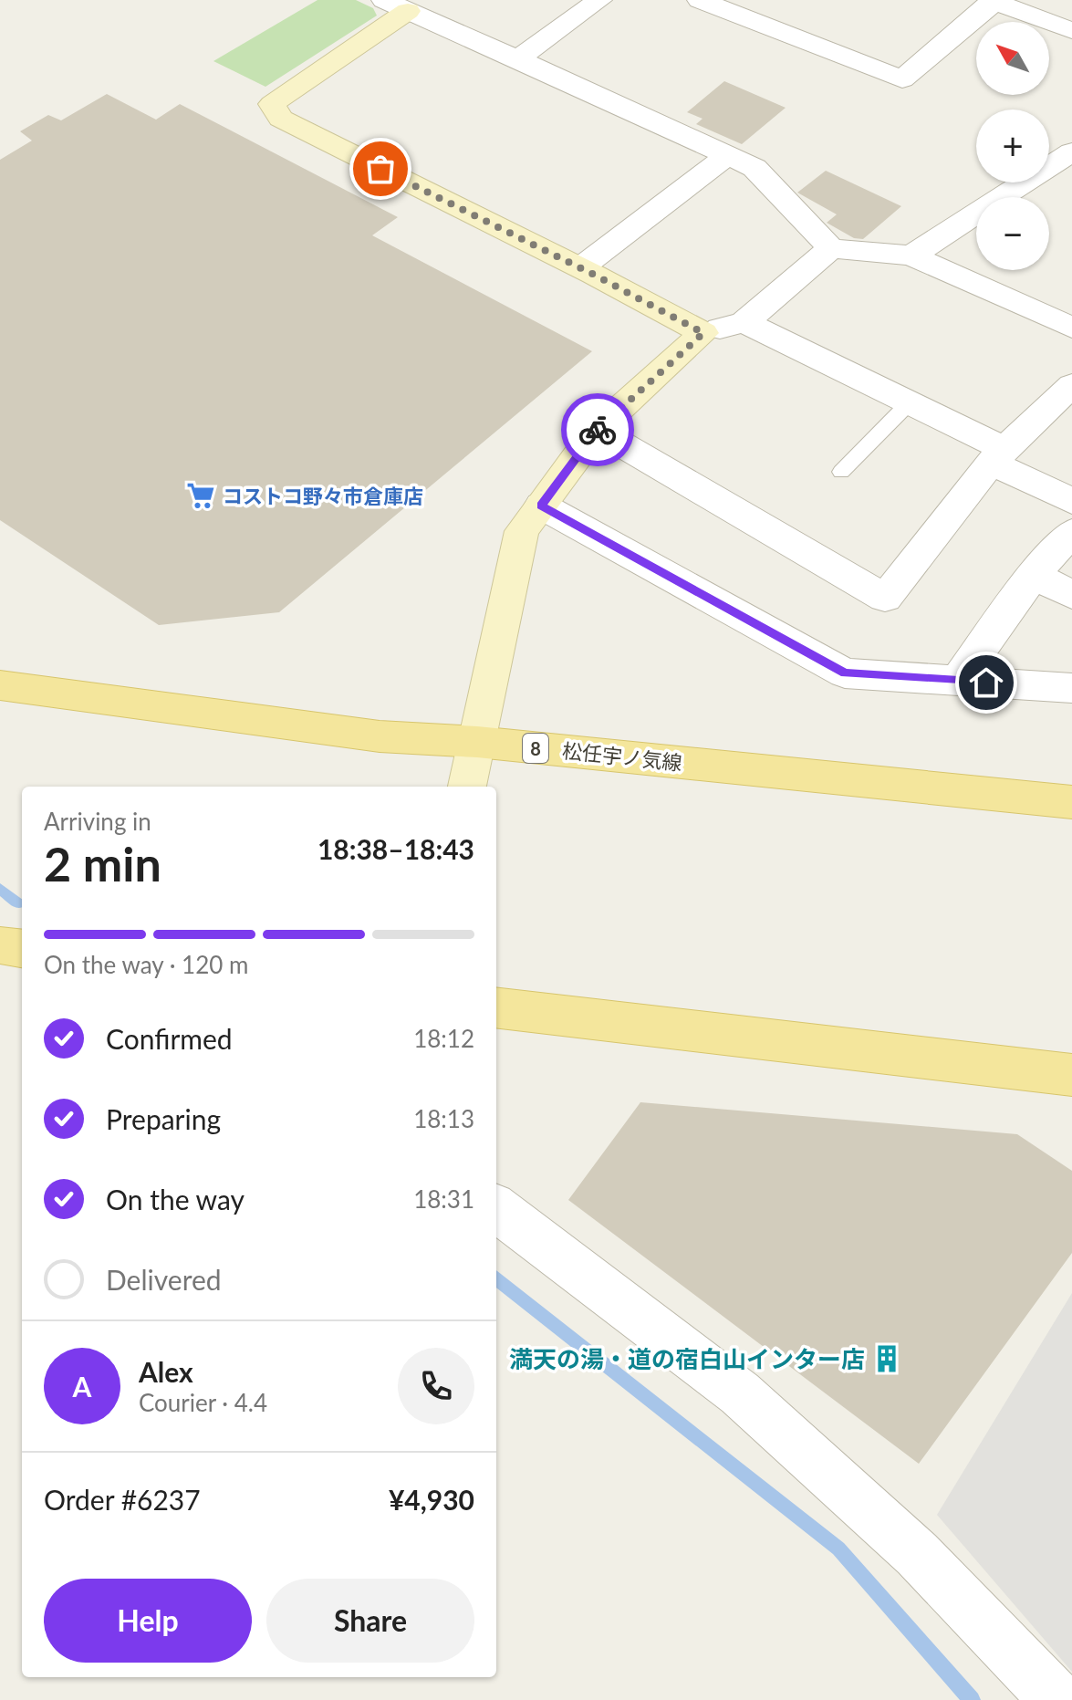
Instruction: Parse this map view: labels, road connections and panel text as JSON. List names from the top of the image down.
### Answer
{
  "streets": {
    "main road": ["8", "松任宇ノ気線"]
  },
  "places": {
    "supermarket": ["コストコ野々市倉庫店"],
    "building": ["満天の湯・道の宿白山インター店"]
  },
  "north": "top left",
  "page": {
    "map_buttons": ["+", "−"],
    "heading": ["2 min", "Arriving in", "18:38–18:43"],
    "panel": [
      "Alex",
      "Courier · 4.4",
      "Order #6237",
      "¥4,930"
    ],
    "bar": "On the way · 120 m",
    "list": [
      ["Confirmed", "18:12"],
      ["Preparing", "18:13"],
      ["On the way", "18:31"],
      "Delivered"
    ],
    "round": "A",
    "buttons": ["Help", "Share"]
  }
}
